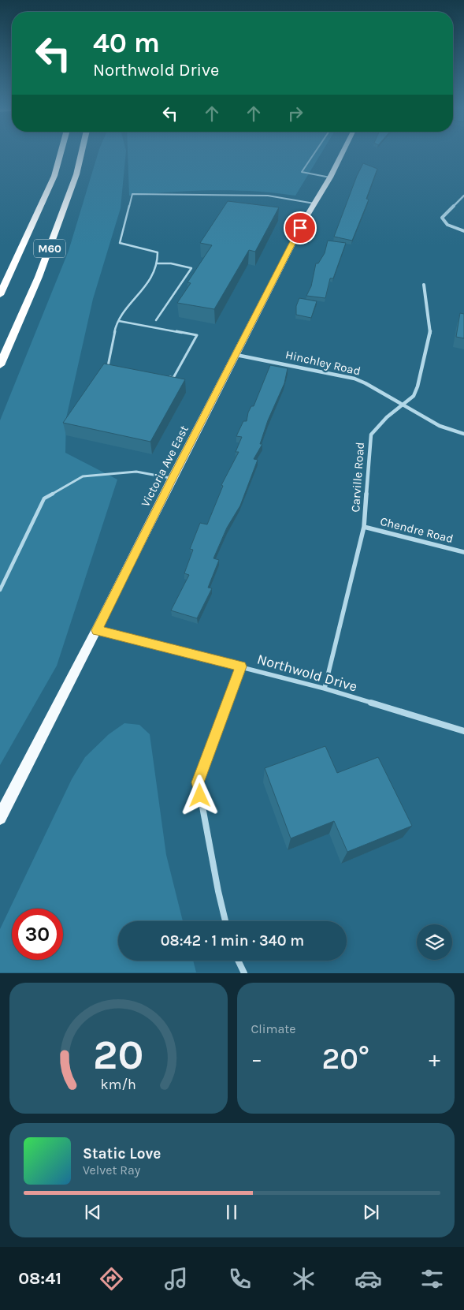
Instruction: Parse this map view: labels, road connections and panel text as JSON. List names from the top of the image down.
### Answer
{
  "streets": {
    "highway": ["M60"],
    "main road": ["Victoria Ave East"],
    "street": [
      "Hinchley Road",
      "Carville Road",
      "Chendre Road",
      "Northwold Drive"
    ]
  },
  "crossings": [
    ["Hinchley Road", "Victoria Ave East"],
    ["Hinchley Road", "Carville Road"],
    ["Victoria Ave East", "Northwold Drive"],
    ["Carville Road", "Chendre Road"],
    ["Carville Road", "Northwold Drive"]
  ],
  "page": {
    "turn": ["40 m", "Northwold Drive"],
    "limit": "30",
    "trip": "08:42 · 1 min · 340 m",
    "tile": "Climate",
    "heat": ["−", "20°", "+"],
    "song": ["Static Love", "Velvet Ray"],
    "tabs": "08:41",
    "gauge": ["20", "km/h"]
  }
}
